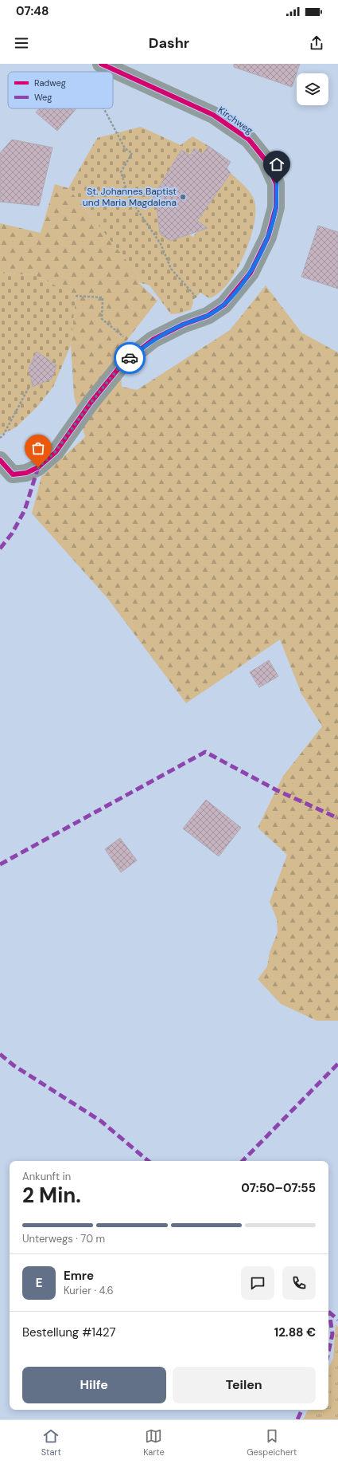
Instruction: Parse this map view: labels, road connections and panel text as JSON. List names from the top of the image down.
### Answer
{
  "streets": {
    "street": ["Kirchweg"]
  },
  "places": ["St. Johannes Baptist und Maria Magdalena"],
  "legend": ["Radweg", "Weg"],
  "page": {
    "status": "07:48",
    "header": "Dashr",
    "heading": ["2 Min.", "Ankunft in", "07:50–07:55"],
    "panel": [
      "Emre",
      "Kurier · 4.6",
      "Bestellung #1427",
      "12.88 €"
    ],
    "bar": "Unterwegs · 70 m",
    "round": "E",
    "buttons": ["Hilfe", "Teilen"],
    "tabs": ["Start", "Karte", "Gespeichert"]
  }
}
